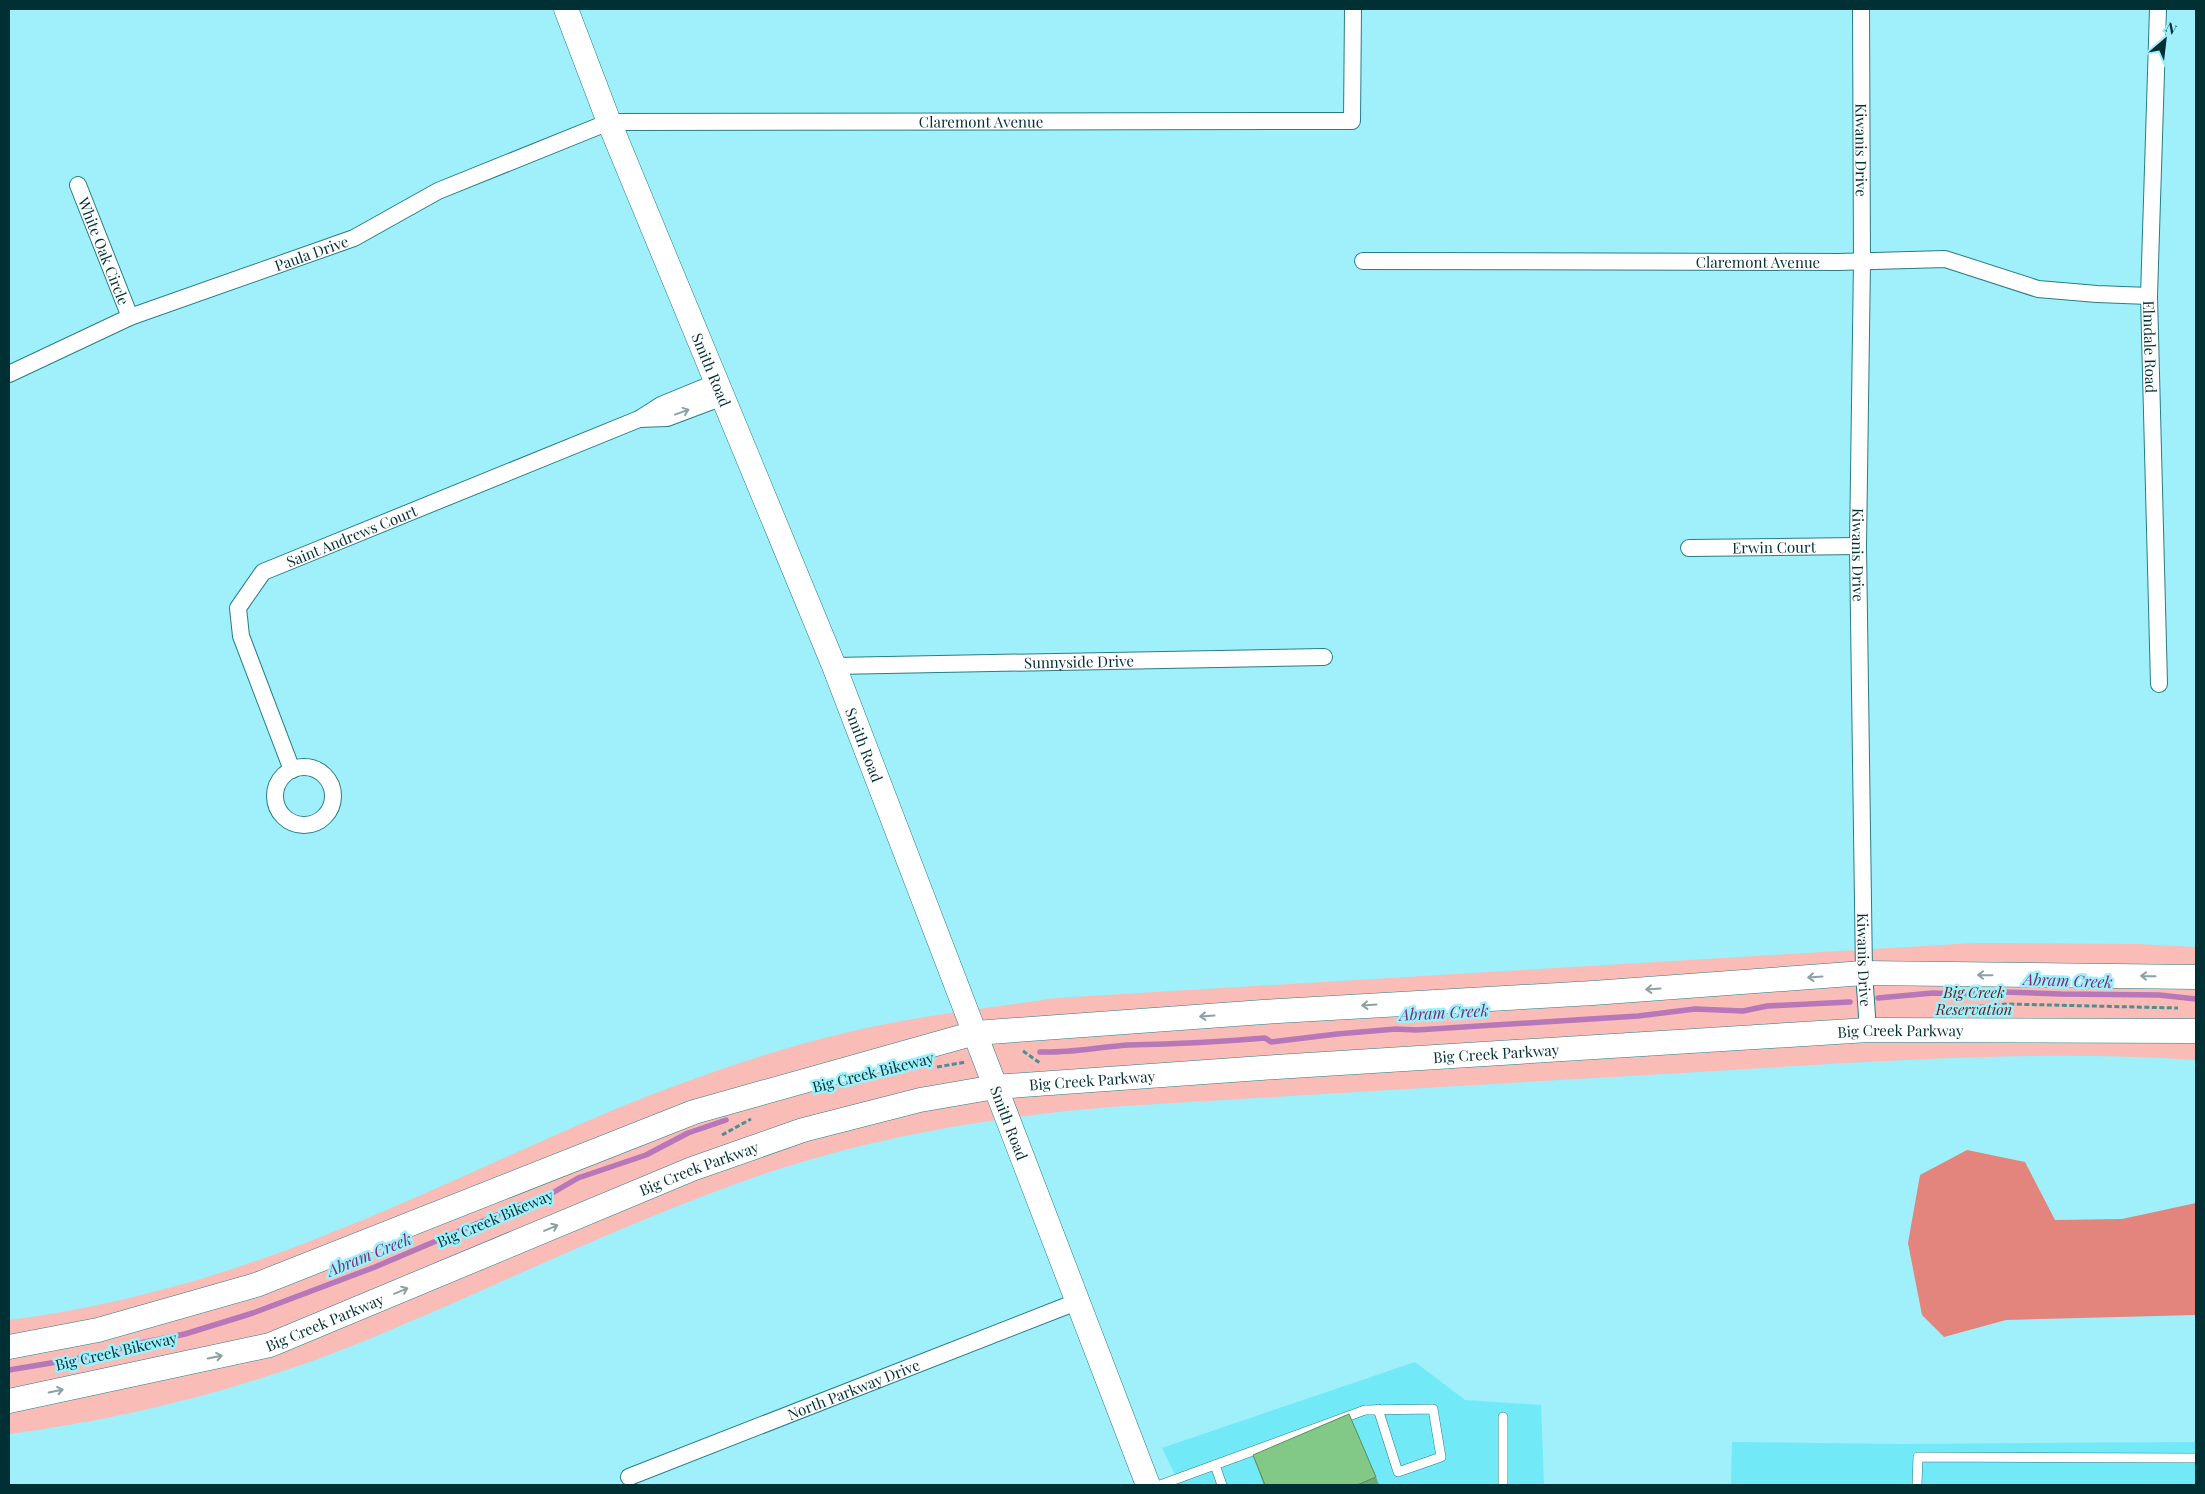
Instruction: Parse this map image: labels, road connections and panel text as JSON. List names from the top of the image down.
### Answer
{
  "streets": {
    "street": [
      "Claremont Avenue",
      "Kiwanis Drive",
      "White Oak Circle",
      "Paula Drive",
      "Elmdale Road",
      "Smith Road",
      "Saint Andrews Court",
      "Erwin Court",
      "Sunnyside Drive",
      "Big Creek Parkway",
      "North Parkway Drive"
    ],
    "path": ["Big Creek Bikeway"]
  },
  "crossings": [
    ["Claremont Avenue", "Kiwanis Drive"],
    ["Claremont Avenue", "Paula Drive"],
    ["Claremont Avenue", "Elmdale Road"],
    ["Claremont Avenue", "Smith Road"],
    ["Kiwanis Drive", "Erwin Court"],
    ["Kiwanis Drive", "Big Creek Parkway"],
    ["White Oak Circle", "Paula Drive"],
    ["Paula Drive", "Smith Road"],
    ["Smith Road", "Saint Andrews Court"],
    ["Smith Road", "Sunnyside Drive"],
    ["Smith Road", "Big Creek Parkway"],
    ["Smith Road", "North Parkway Drive"]
  ],
  "water": ["Abram Creek"],
  "parks": ["Big Creek Reservation"],
  "north": "top right"
}
